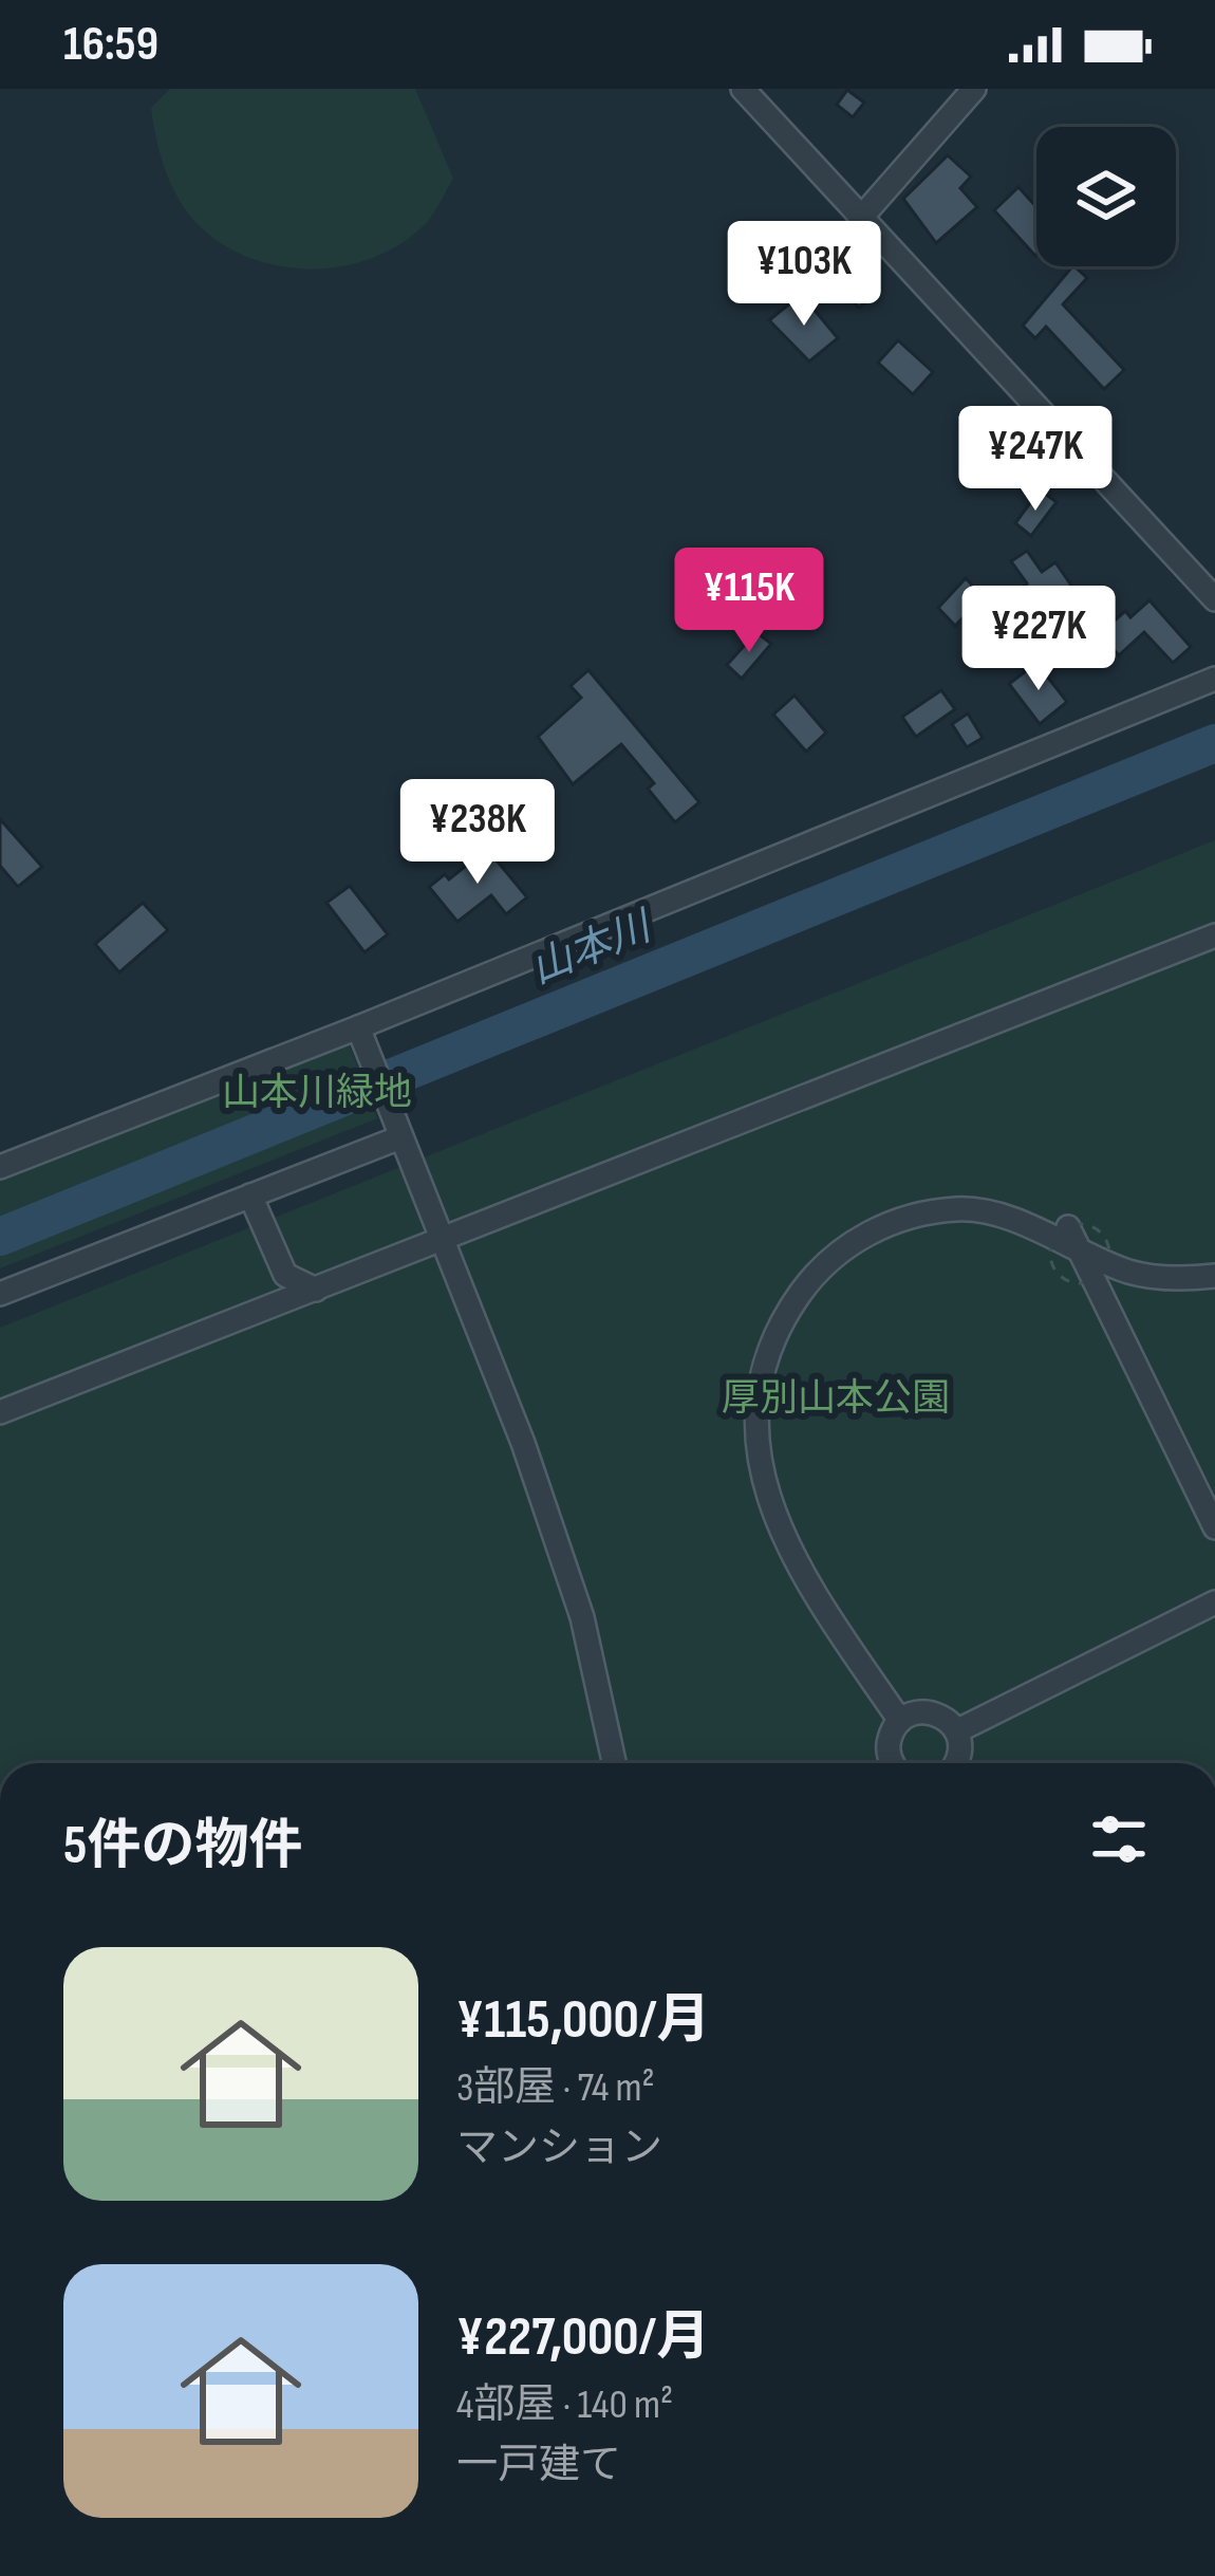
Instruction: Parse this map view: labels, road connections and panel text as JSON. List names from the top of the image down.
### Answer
{
  "water": ["山本川"],
  "parks": ["山本川緑地", "厚別山本公園"],
  "page": {
    "status": "16:59",
    "price": [
      "¥103K",
      "¥247K",
      "¥115K",
      "¥227K",
      "¥238K"
    ],
    "heading": "5件の物件",
    "list": [
      {
        "name": "¥115,000/月",
        "note": "3部屋 · 74 m² · マンション"
      },
      {
        "name": "¥227,000/月",
        "note": "4部屋 · 140 m² · 一戸建て"
      }
    ]
  }
}
